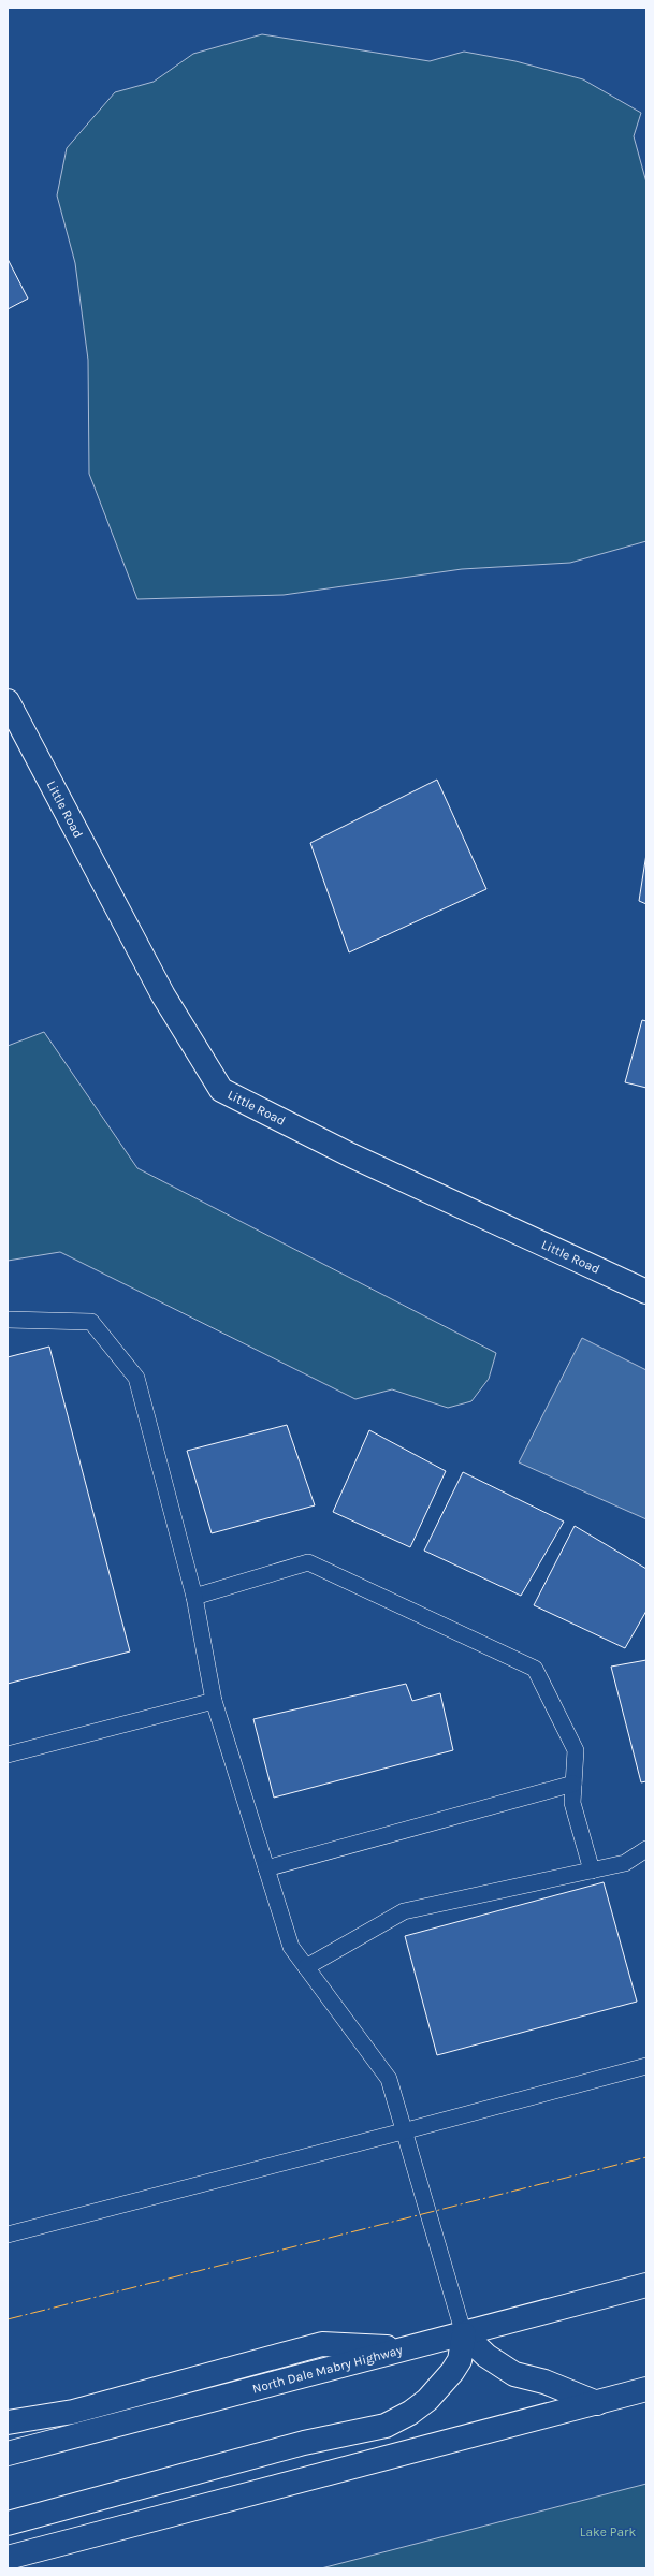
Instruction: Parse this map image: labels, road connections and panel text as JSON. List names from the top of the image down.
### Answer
{
  "streets": {
    "main road": ["Little Road", "North Dale Mabry Highway"]
  },
  "parks": ["Lake Park"]
}
